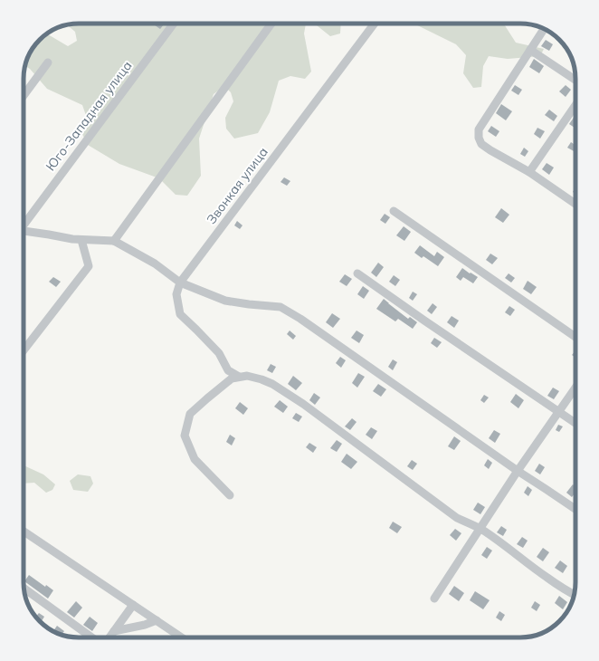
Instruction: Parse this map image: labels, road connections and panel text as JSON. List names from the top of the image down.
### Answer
{
  "streets": {
    "street": ["Юго-Западная улица", "Звонкая улица"]
  }
}
